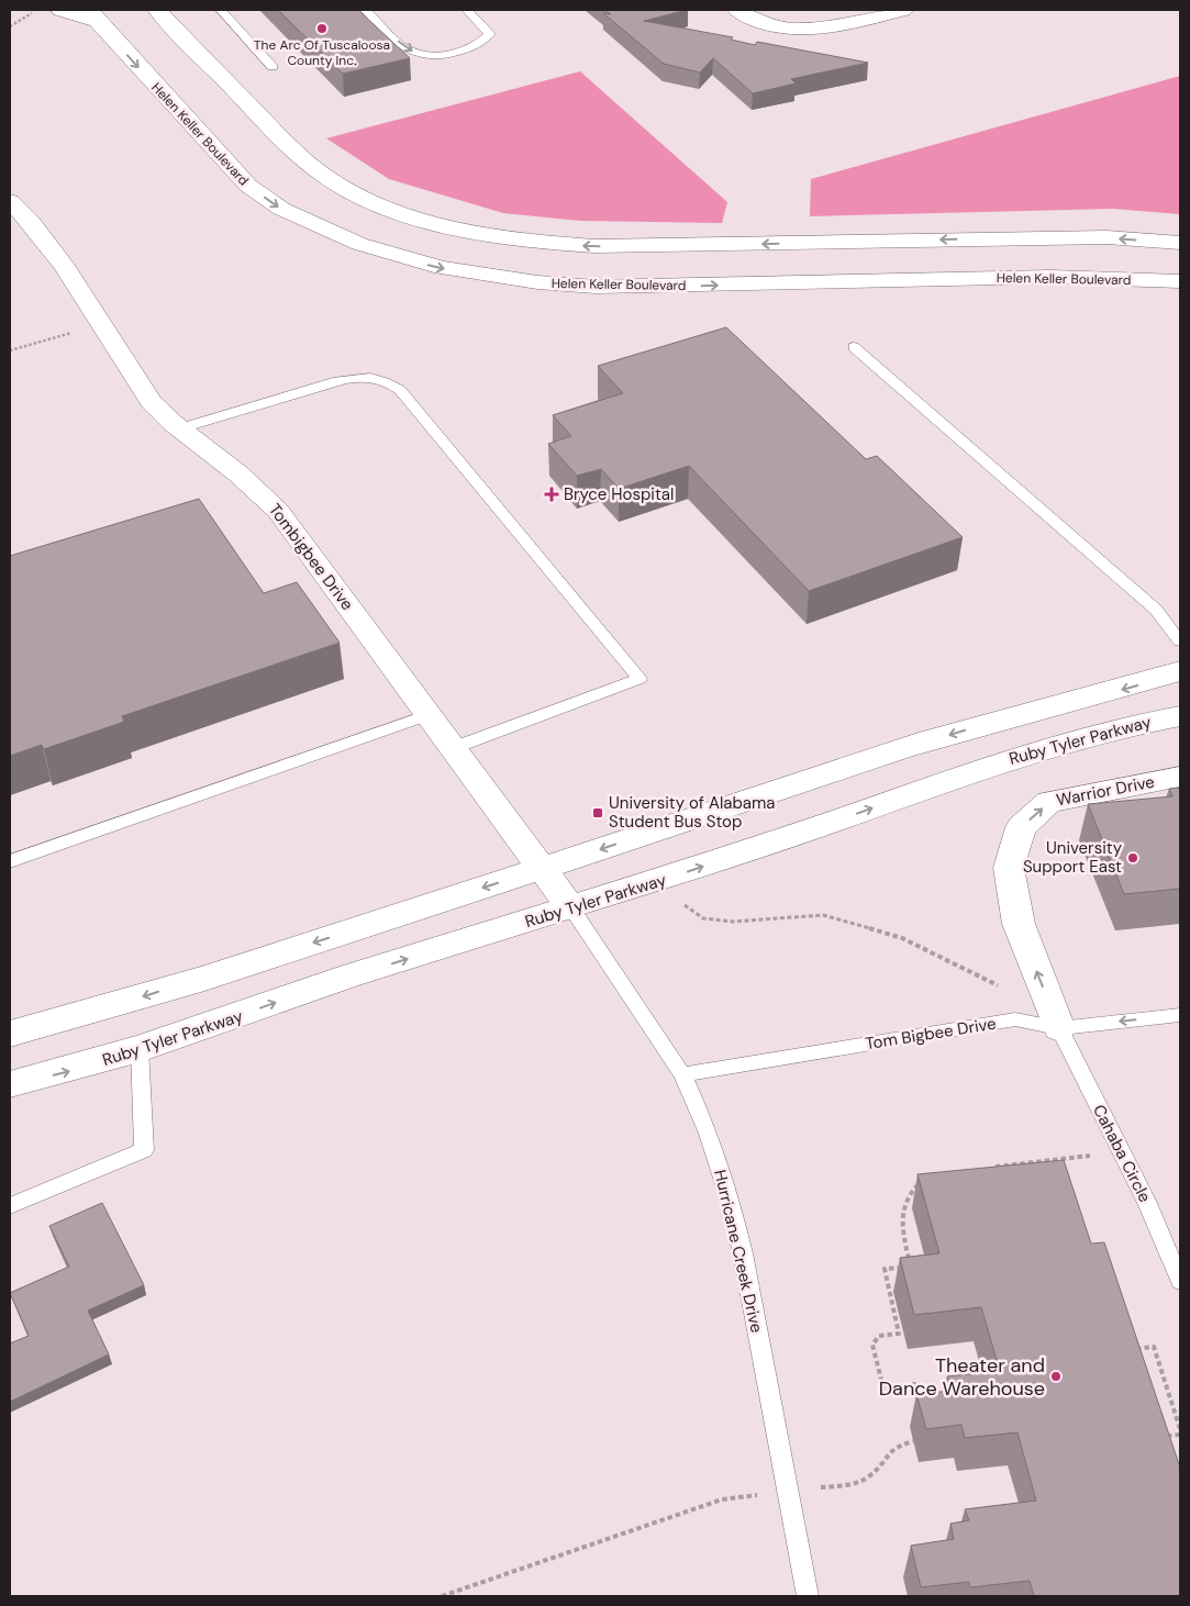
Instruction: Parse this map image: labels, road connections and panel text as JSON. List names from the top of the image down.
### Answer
{
  "streets": {
    "street": [
      "Helen Keller Boulevard",
      "Tombigbee Drive",
      "Ruby Tyler Parkway",
      "Warrior Drive"
    ],
    "lane": ["Tom Bigbee Drive", "Cahaba Circle", "Hurricane Creek Drive"]
  },
  "crossings": [
    ["Tombigbee Drive", "Ruby Tyler Parkway"],
    ["Tombigbee Drive", "Hurricane Creek Drive"],
    ["Ruby Tyler Parkway", "Hurricane Creek Drive"],
    ["Warrior Drive", "Tom Bigbee Drive"],
    ["Warrior Drive", "Cahaba Circle"],
    ["Tom Bigbee Drive", "Cahaba Circle"],
    ["Tom Bigbee Drive", "Hurricane Creek Drive"]
  ],
  "places": {
    "other": ["The Arc Of Tuscaloosa County Inc.", "University Support East", "Theater and Dance Warehouse"],
    "health": ["Bryce Hospital"],
    "transit": ["University of Alabama Student Bus Stop"]
  }
}
